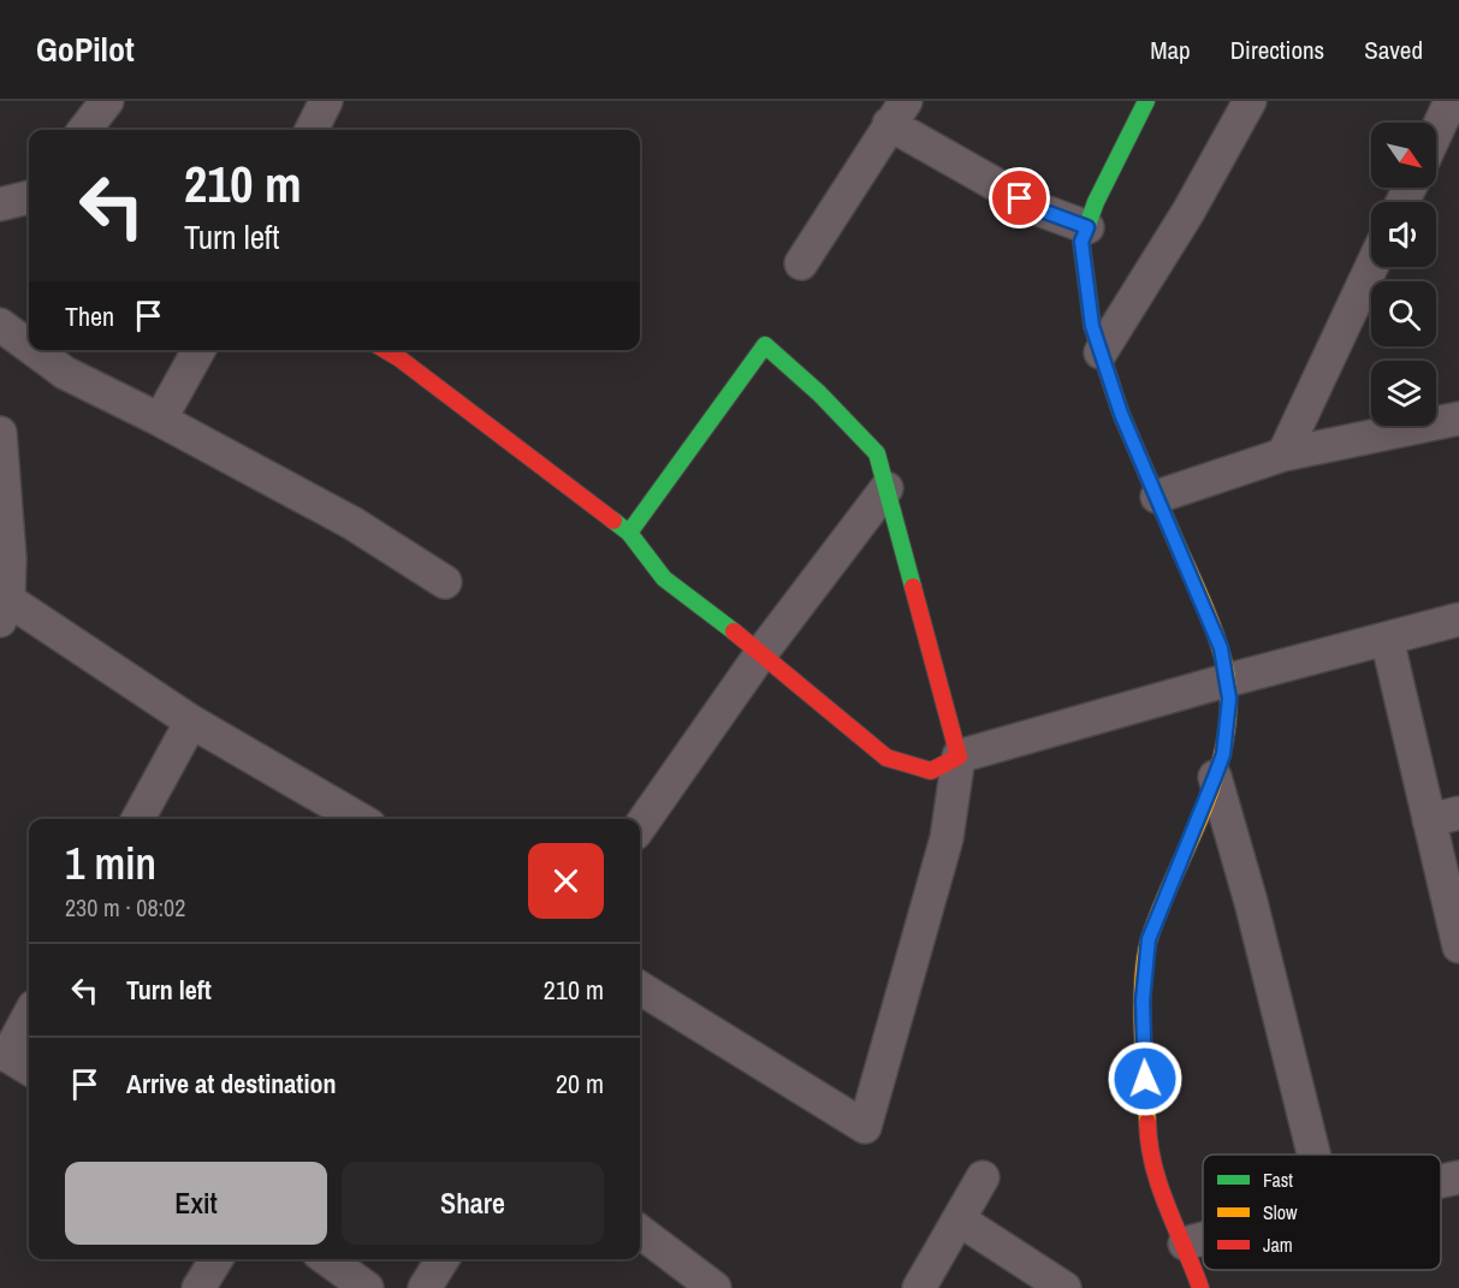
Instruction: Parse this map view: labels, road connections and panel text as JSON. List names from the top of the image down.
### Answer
{
  "legend": ["Fast", "Slow", "Jam"],
  "north": "bottom right",
  "page": {
    "header": "GoPilot",
    "nav": ["Map", "Directions", "Saved"],
    "turn": ["210 m", "Turn left"],
    "then": "Then",
    "heading": ["1 min", "230 m · 08:02"],
    "list": [
      {
        "name": "Turn left",
        "value": "210 m"
      },
      {
        "name": "Arrive at destination",
        "value": "20 m"
      }
    ],
    "buttons": ["Exit", "Share"]
  }
}
